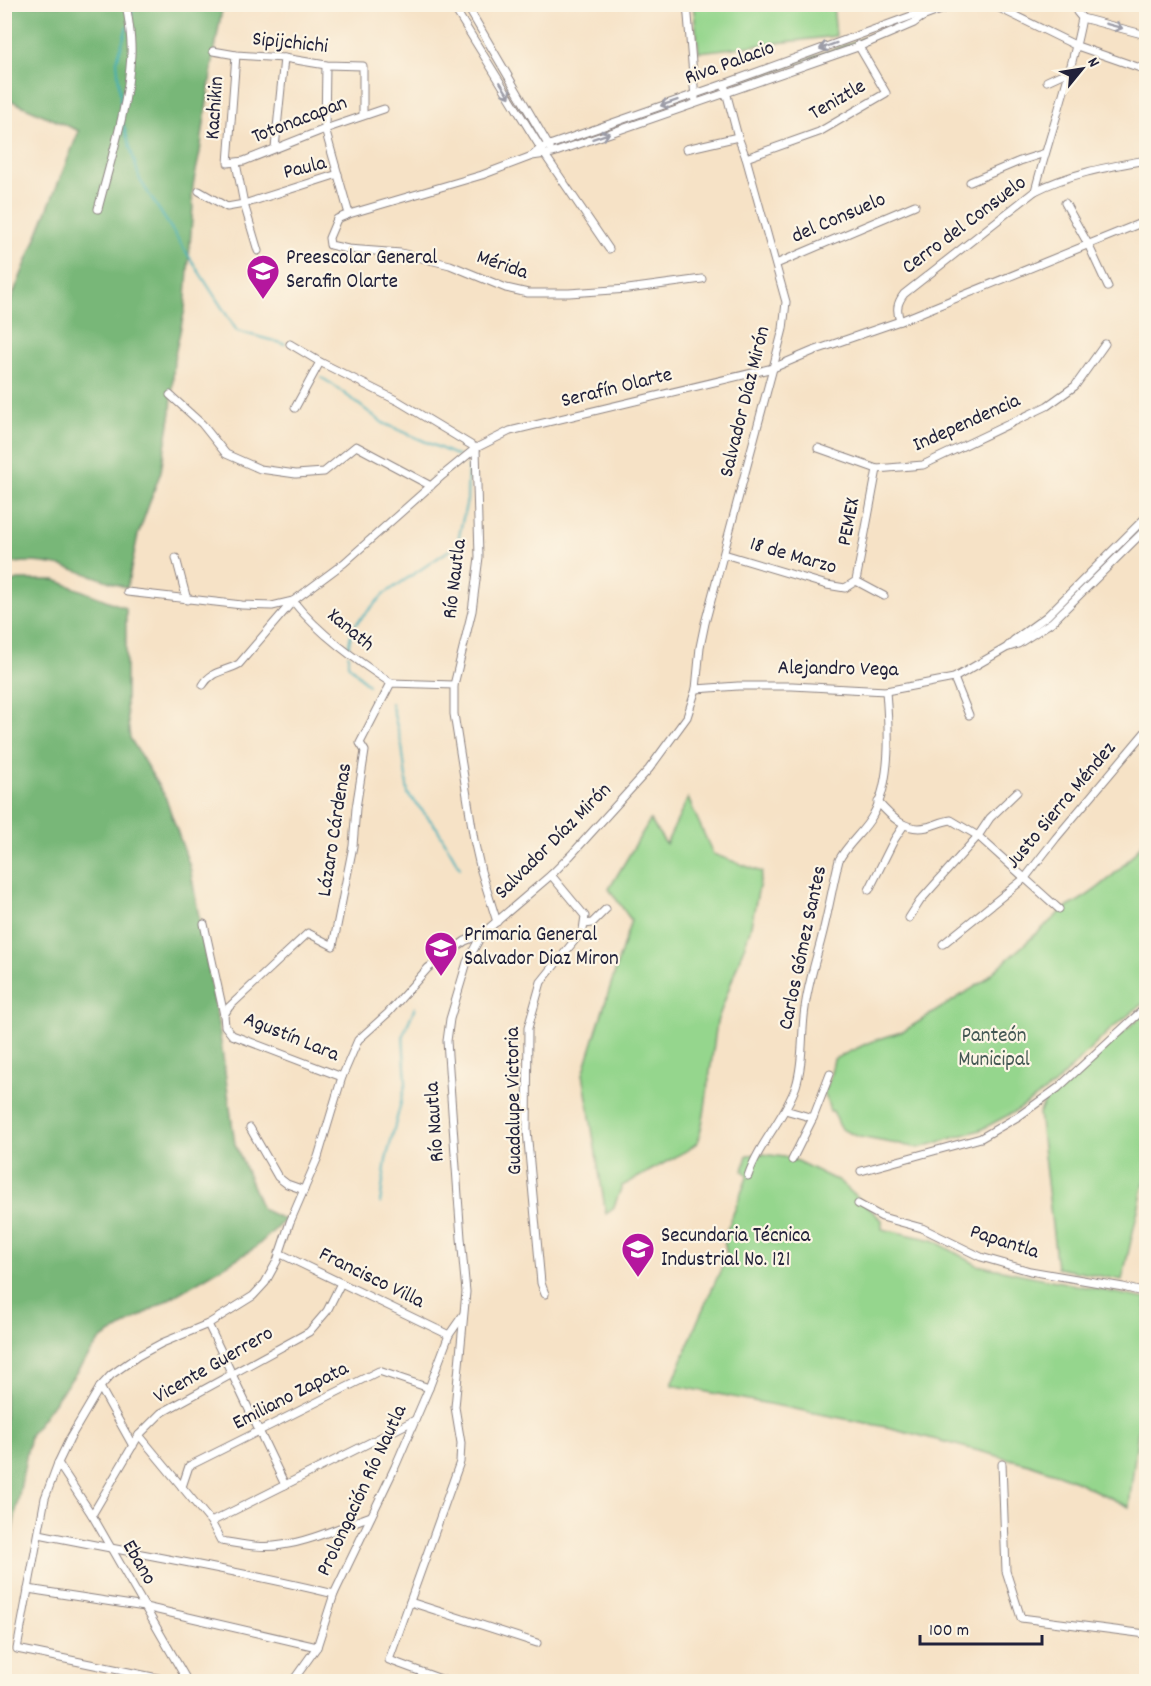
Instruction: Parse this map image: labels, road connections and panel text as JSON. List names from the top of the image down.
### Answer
{
  "streets": {
    "street": [
      "Sipijchichi",
      "Riva Palacio",
      "Teniztle",
      "Kachikin",
      "Totonacapan",
      "Paula",
      "del Consuelo",
      "Cerro del Consuelo",
      "Mérida",
      "Serafín Olarte",
      "Salvador Díaz Mirón",
      "Independencia",
      "PEMEX",
      "18 de Marzo",
      "Río Nautla",
      "Xanath",
      "Alejandro Vega",
      "Justo Sierra Méndez",
      "Lázaro Cárdenas",
      "Carlos Gómez Santes",
      "Agustín Lara",
      "Guadalupe Victoria",
      "Papantla",
      "Francisco Villa",
      "Vicente Guerrero",
      "Emiliano Zapata",
      "Prolongación Río Nautla",
      "Ebano"
    ]
  },
  "crossings": [
    ["Sipijchichi", "Kachikin"],
    ["Sipijchichi", "Totonacapan"],
    ["Riva Palacio", "Teniztle"],
    ["Riva Palacio", "Paula"],
    ["Riva Palacio", "Mérida"],
    ["Riva Palacio", "Salvador Díaz Mirón"],
    ["Teniztle", "Salvador Díaz Mirón"],
    ["Kachikin", "Totonacapan"],
    ["del Consuelo", "Salvador Díaz Mirón"],
    ["Cerro del Consuelo", "Serafín Olarte"],
    ["Serafín Olarte", "Salvador Díaz Mirón"],
    ["Serafín Olarte", "Río Nautla"],
    ["Serafín Olarte", "Xanath"],
    ["Salvador Díaz Mirón", "18 de Marzo"],
    ["Salvador Díaz Mirón", "Río Nautla"],
    ["Salvador Díaz Mirón", "Alejandro Vega"],
    ["Salvador Díaz Mirón", "Agustín Lara"],
    ["Salvador Díaz Mirón", "Francisco Villa"],
    ["Salvador Díaz Mirón", "Ebano"],
    ["Independencia", "PEMEX"],
    ["PEMEX", "18 de Marzo"],
    ["Río Nautla", "Prolongación Río Nautla"],
    ["Xanath", "Lázaro Cárdenas"],
    ["Alejandro Vega", "Carlos Gómez Santes"],
    ["Lázaro Cárdenas", "Agustín Lara"],
    ["Francisco Villa", "Vicente Guerrero"],
    ["Francisco Villa", "Prolongación Río Nautla"],
    ["Vicente Guerrero", "Ebano"],
    ["Emiliano Zapata", "Prolongación Río Nautla"]
  ],
  "parks": ["Panteón Municipal"],
  "places": {
    "school or university": ["Preescolar General Serafin Olarte", "Primaria General Salvador Diaz Miron", "Secundaria Técnica Industrial No. 121"]
  },
  "scale_bar": "100 m",
  "north": "top right"
}
